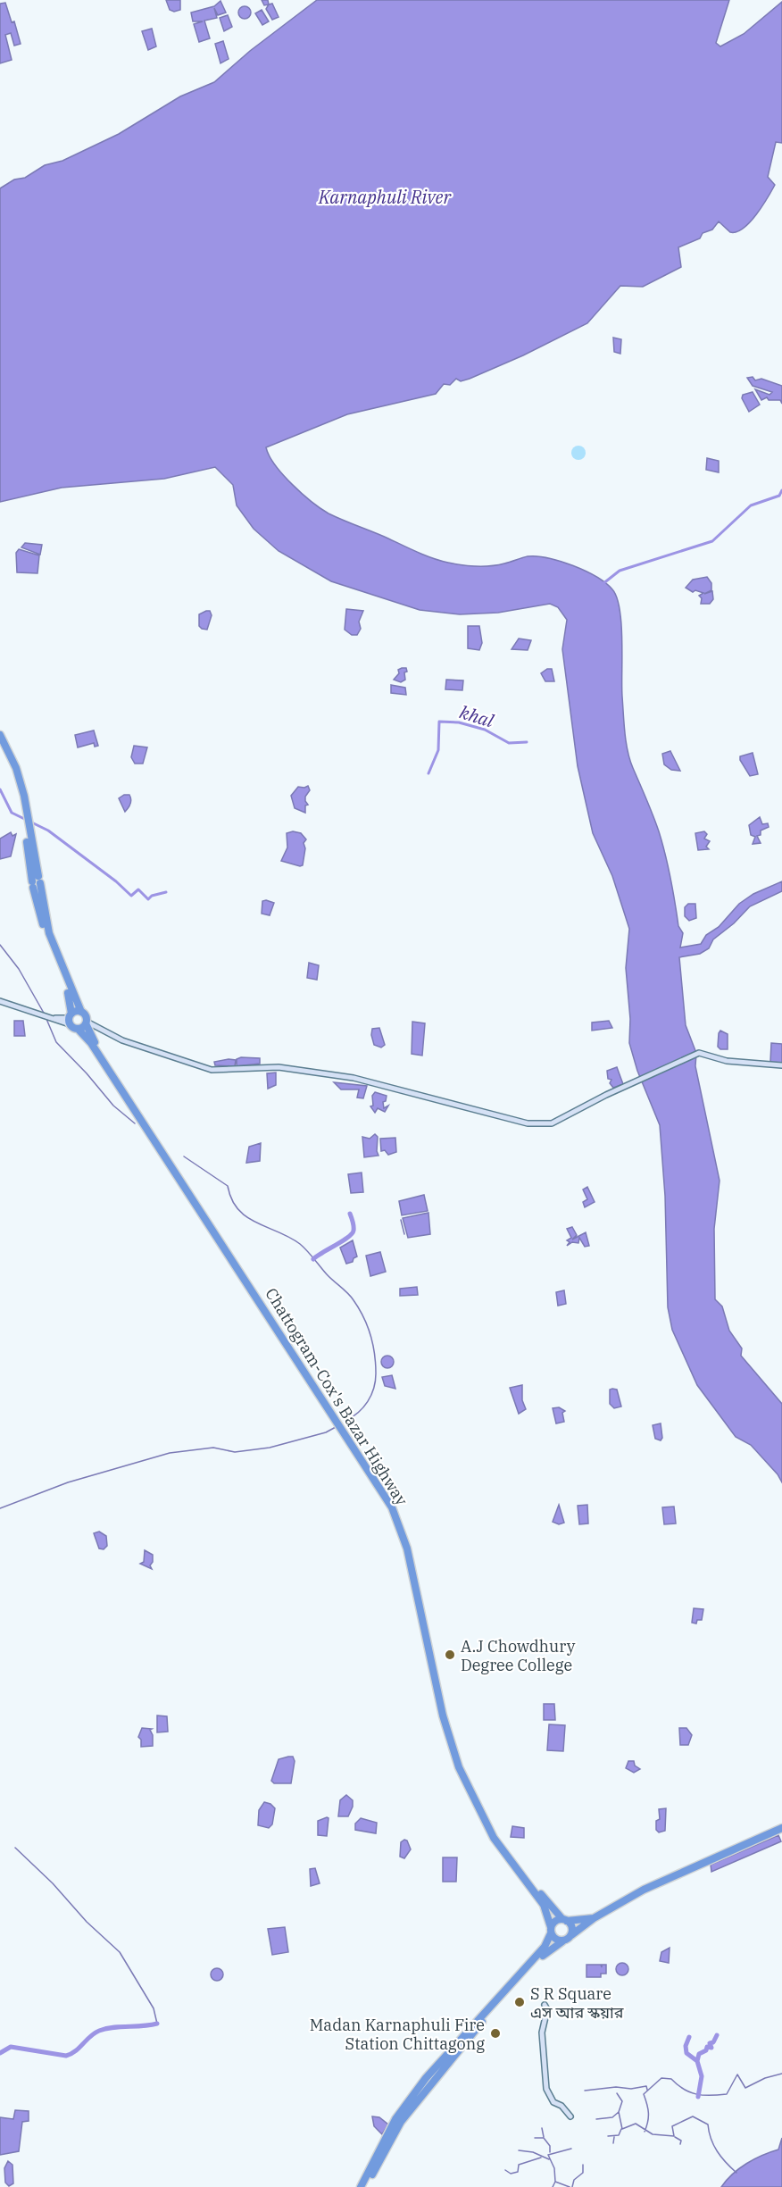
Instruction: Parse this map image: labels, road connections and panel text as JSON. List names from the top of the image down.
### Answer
{
  "streets": {
    "highway": ["Chattogram-Cox's Bazar Highway"]
  },
  "water": ["Karnaphuli River", "khal"],
  "places": ["A.J Chowdhury Degree College", "S R Square এস আর স্কয়ার", "Madan Karnaphuli Fire Station Chittagong"]
}
